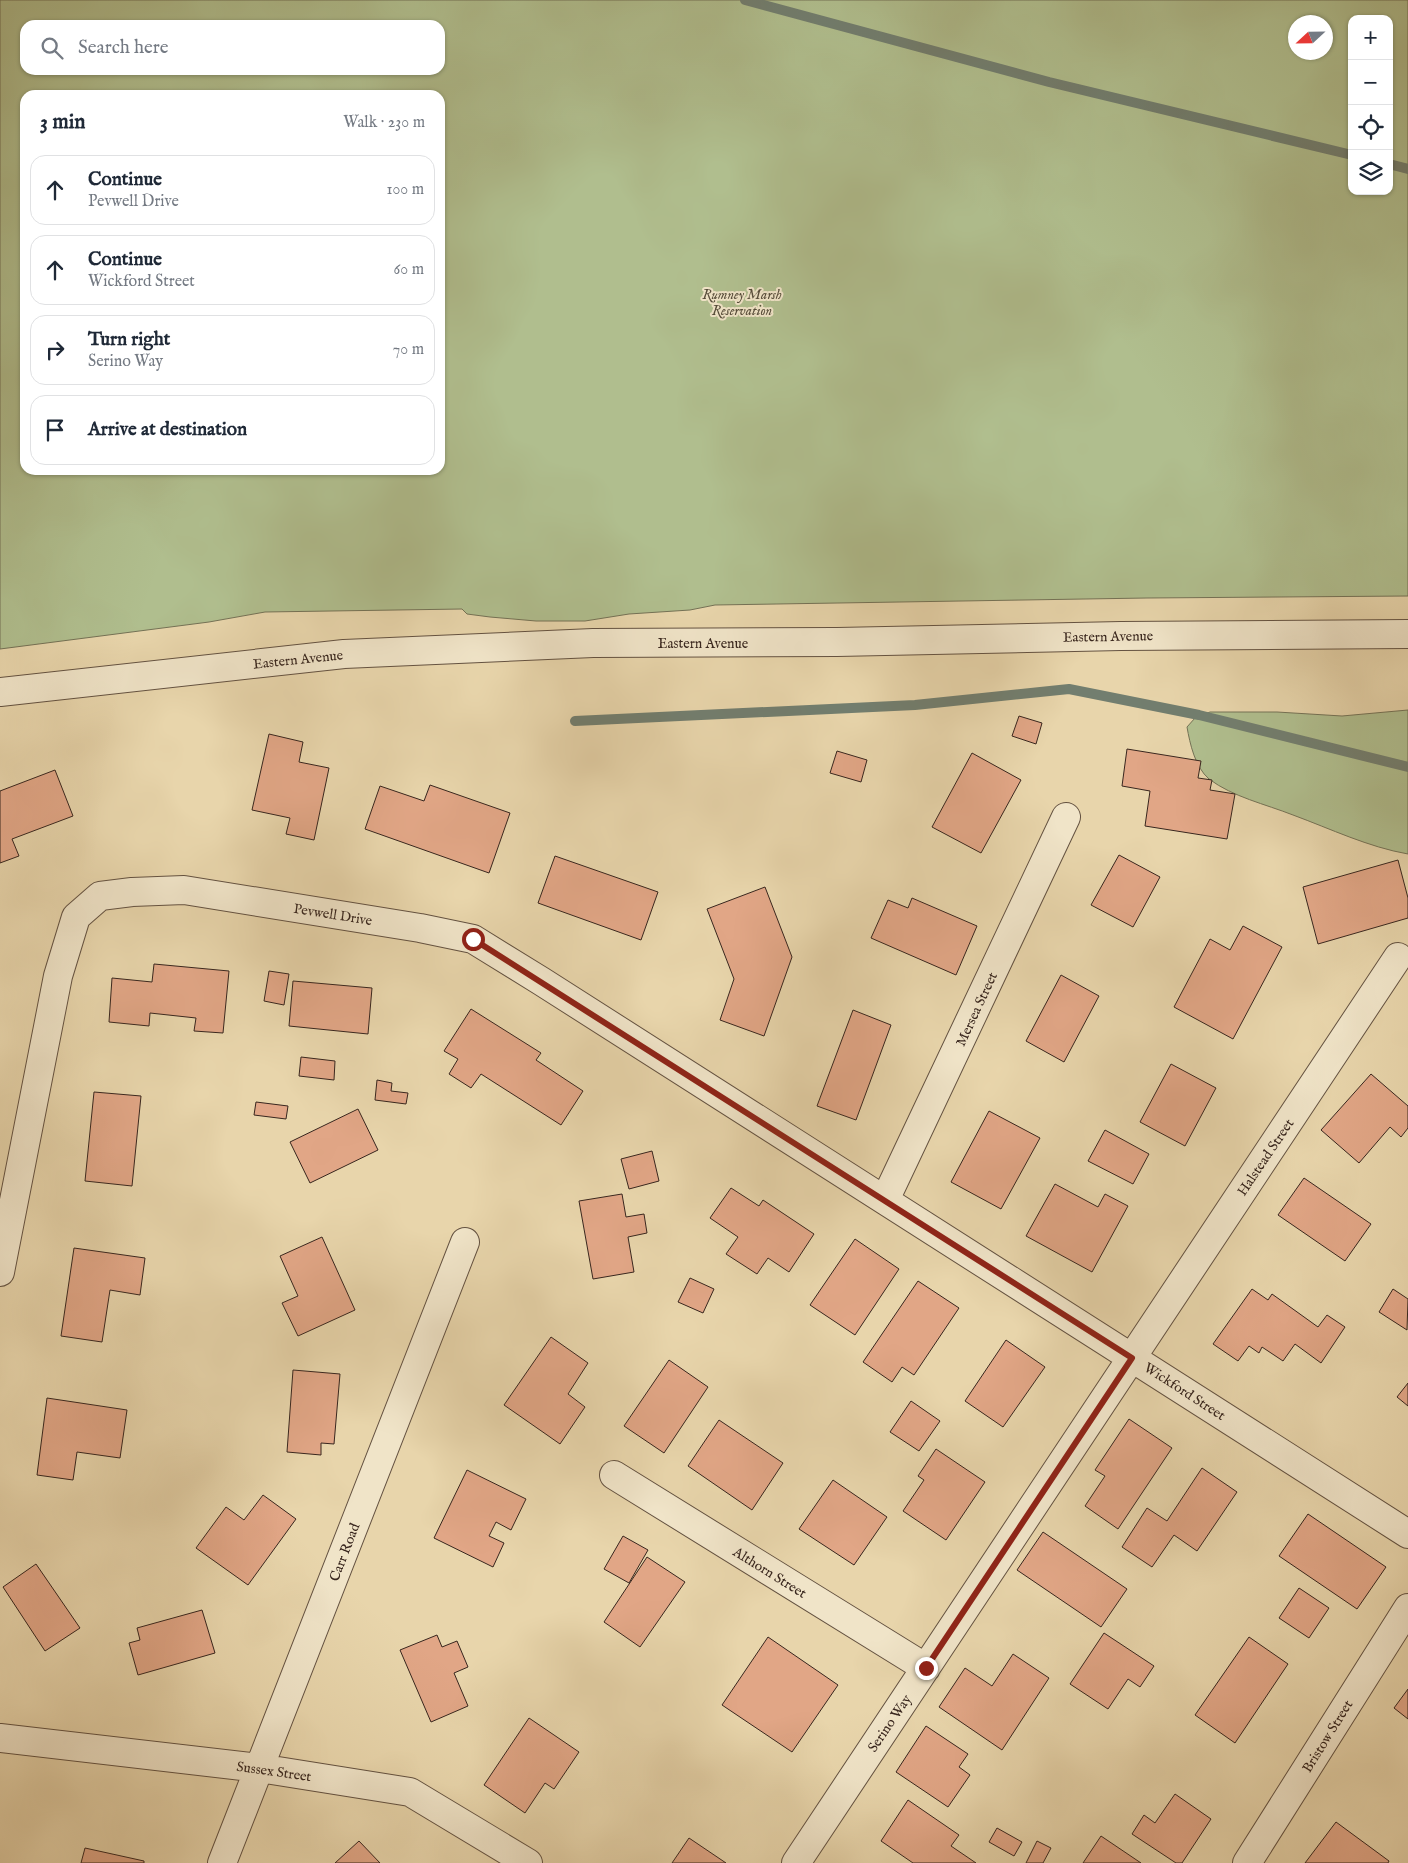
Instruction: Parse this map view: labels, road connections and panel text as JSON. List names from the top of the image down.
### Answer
{
  "streets": {
    "street": [
      "Eastern Avenue",
      "Pevwell Drive",
      "Mersea Street",
      "Halstead Street",
      "Wickford Street",
      "Carr Road",
      "Althorn Street",
      "Serino Way",
      "Bristow Street",
      "Sussex Street"
    ]
  },
  "crossings": [
    ["Pevwell Drive", "Mersea Street"],
    ["Pevwell Drive", "Wickford Street"],
    ["Mersea Street", "Wickford Street"],
    ["Halstead Street", "Wickford Street"],
    ["Halstead Street", "Serino Way"],
    ["Wickford Street", "Serino Way"],
    ["Carr Road", "Sussex Street"],
    ["Althorn Street", "Serino Way"]
  ],
  "parks": ["Rumney Marsh Reservation"],
  "north": "left",
  "page": {
    "map_buttons": ["+", "−"],
    "search": "Search here",
    "heading": ["3 min", "Walk · 230 m"],
    "list": [
      ["Continue", "Pevwell Drive", "100 m"],
      ["Continue", "Wickford Street", "60 m"],
      ["Turn right", "Serino Way", "70 m"],
      "Arrive at destination"
    ]
  }
}
